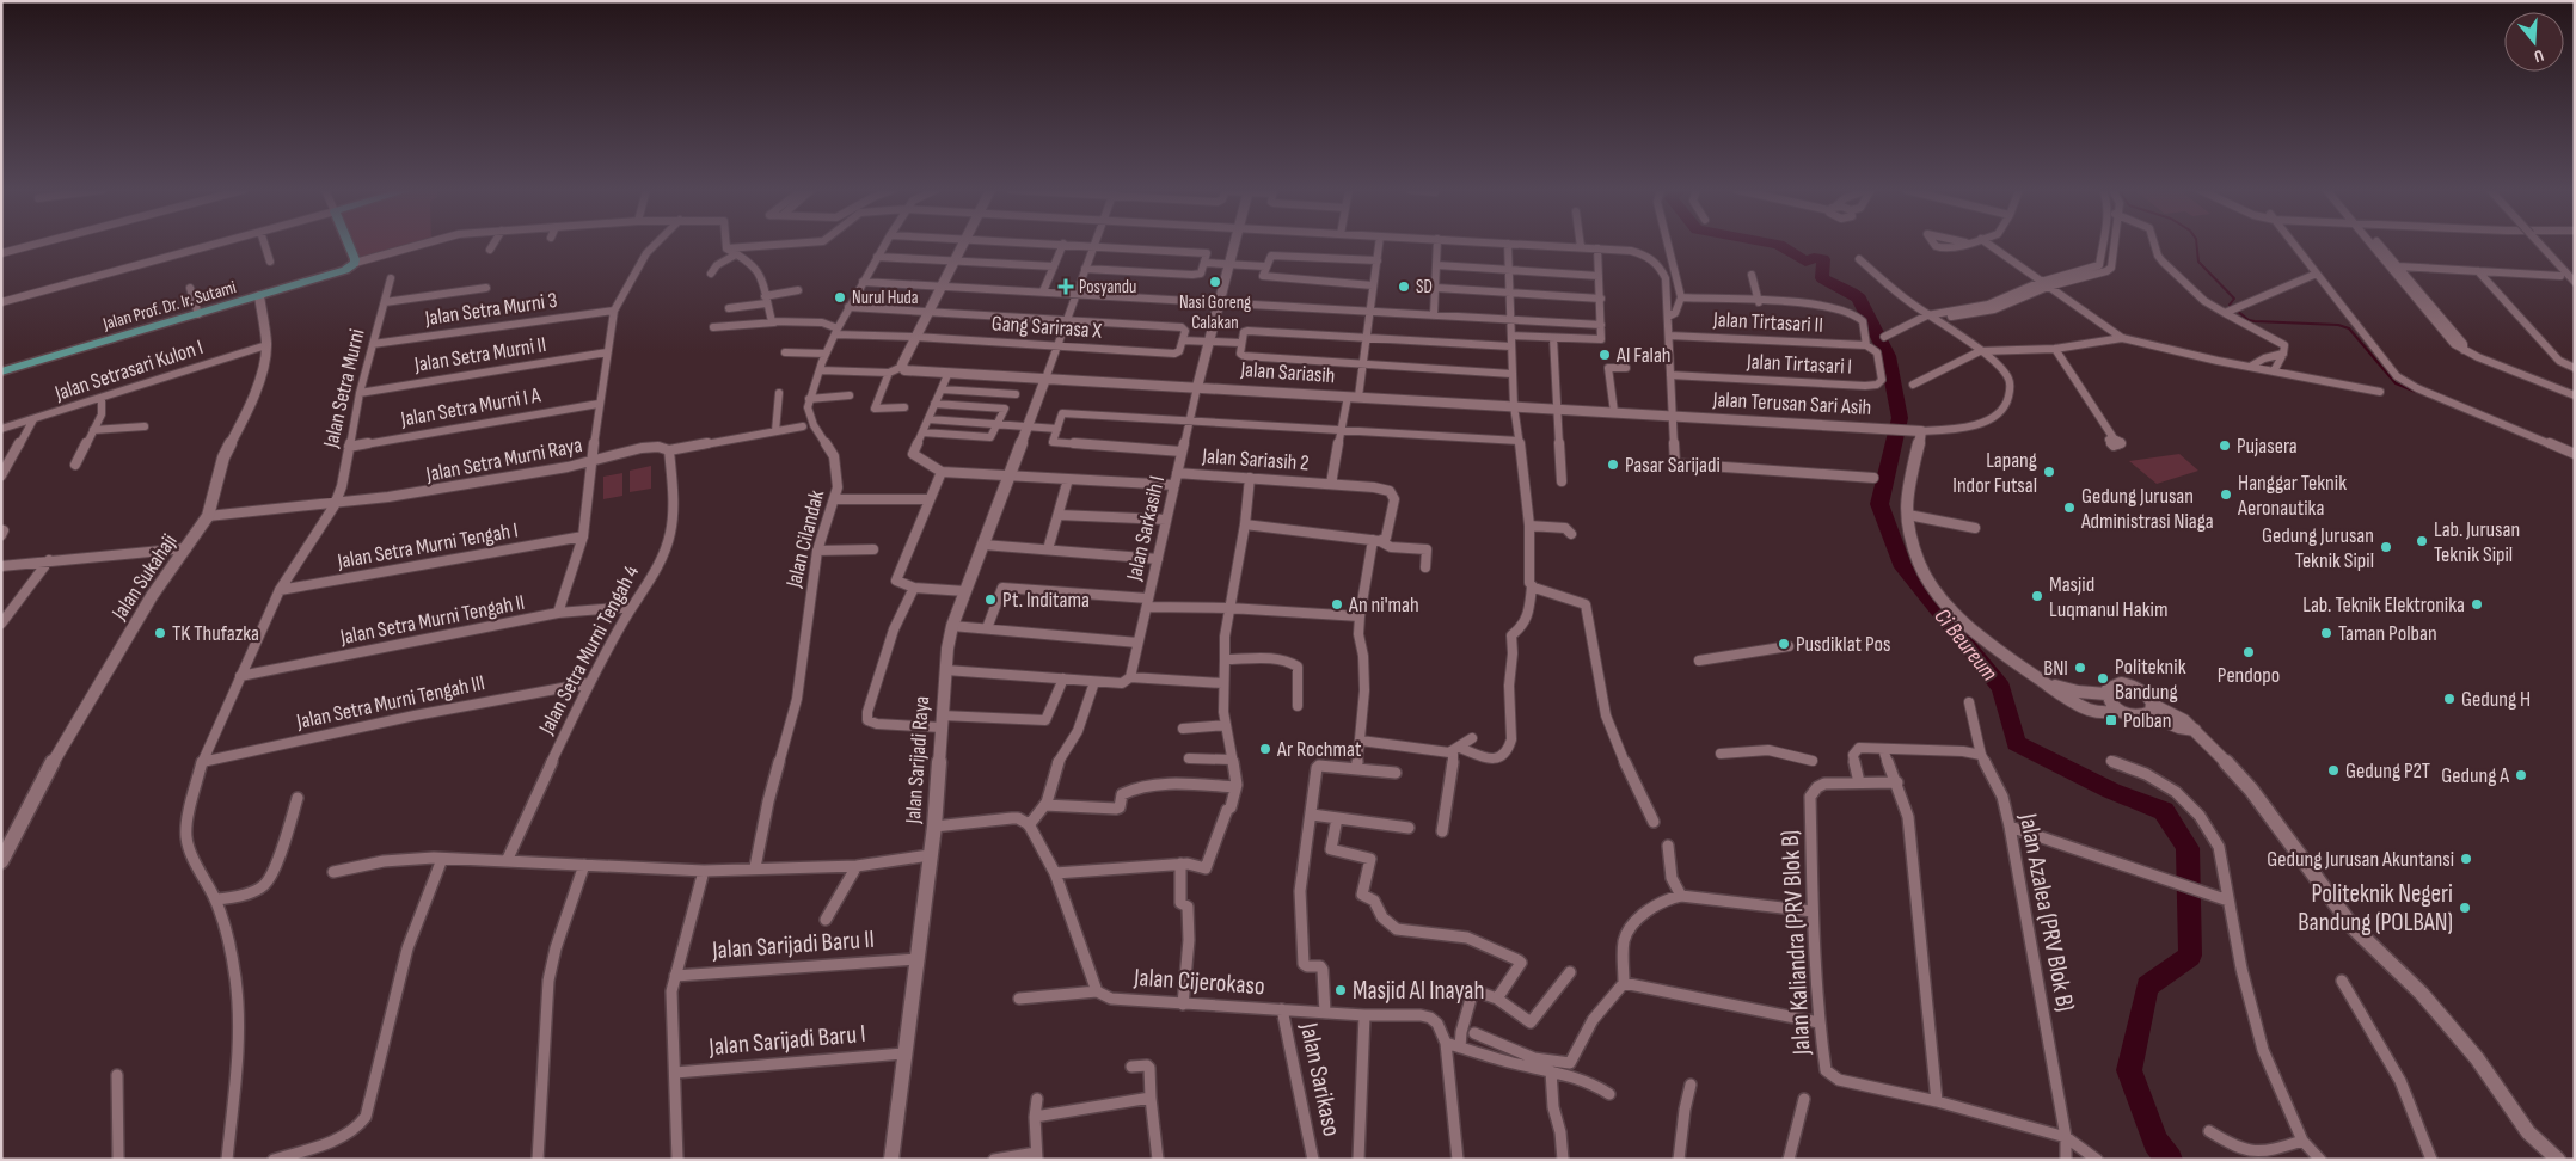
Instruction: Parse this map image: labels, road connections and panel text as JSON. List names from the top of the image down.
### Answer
{
  "streets": {
    "main road": ["Jalan Prof. Dr. Ir. Sutami"],
    "street": [
      "Jalan Setra Murni 3",
      "Jalan Tirtasari II",
      "Gang Sarirasa X",
      "Jalan Setra Murni II",
      "Jalan Tirtasari I",
      "Jalan Setrasari Kulon I",
      "Jalan Sariasih",
      "Jalan Setra Murni",
      "Jalan Terusan Sari Asih",
      "Jalan Setra Murni I A",
      "Jalan Setra Murni Raya",
      "Jalan Sariasih 2",
      "Jalan Sarkasih I",
      "Jalan Cilandak",
      "Jalan Setra Murni Tengah I",
      "Jalan Sukahaji",
      "Jalan Setra Murni Tengah II",
      "Jalan Setra Murni Tengah 4",
      "Jalan Setra Murni Tengah III",
      "Jalan Sarijadi Raya",
      "Jalan Azalea (PRV Blok B)",
      "Jalan Kaliandra (PRV Blok B)",
      "Jalan Sarijadi Baru II",
      "Jalan Cijerokaso",
      "Jalan Sarijadi Baru I",
      "Jalan Sarikaso"
    ]
  },
  "crossings": [
    ["Jalan Prof. Dr. Ir. Sutami", "Jalan Sukahaji"],
    ["Jalan Setra Murni 3", "Jalan Setra Murni"],
    ["Jalan Tirtasari II", "Jalan Tirtasari I"],
    ["Jalan Setra Murni II", "Jalan Setra Murni"],
    ["Jalan Setrasari Kulon I", "Jalan Sukahaji"],
    ["Jalan Sariasih", "Jalan Terusan Sari Asih"],
    ["Jalan Sariasih", "Jalan Sariasih 2"],
    ["Jalan Sariasih", "Jalan Sarkasih I"],
    ["Jalan Sariasih", "Jalan Sarijadi Raya"],
    ["Jalan Setra Murni", "Jalan Setra Murni I A"],
    ["Jalan Setra Murni", "Jalan Setra Murni Raya"],
    ["Jalan Setra Murni", "Jalan Setra Murni Tengah I"],
    ["Jalan Setra Murni", "Jalan Setra Murni Tengah II"],
    ["Jalan Setra Murni", "Jalan Setra Murni Tengah III"],
    ["Jalan Setra Murni Raya", "Jalan Sukahaji"],
    ["Jalan Setra Murni Raya", "Jalan Setra Murni Tengah 4"],
    ["Jalan Sariasih 2", "Jalan Sarkasih I"],
    ["Jalan Setra Murni Tengah II", "Jalan Setra Murni Tengah 4"],
    ["Jalan Setra Murni Tengah 4", "Jalan Setra Murni Tengah III"],
    ["Jalan Sarijadi Raya", "Jalan Sarijadi Baru II"],
    ["Jalan Sarijadi Raya", "Jalan Sarijadi Baru I"],
    ["Jalan Azalea (PRV Blok B)", "Jalan Kaliandra (PRV Blok B)"],
    ["Jalan Cijerokaso", "Jalan Sarikaso"]
  ],
  "water": ["Ci Beureum"],
  "places": {
    "other": [
      "Nasi Goreng Calakan",
      "SD",
      "Nurul Huda",
      "Al Falah",
      "Pujasera",
      "Pasar Sarijadi",
      "Lapang Indor Futsal",
      "Hanggar Teknik Aeronautika",
      "Gedung Jurusan Administrasi Niaga",
      "Lab. Jurusan Teknik Sipil",
      "Gedung Jurusan Teknik Sipil",
      "Masjid Luqmanul Hakim",
      "Pt. Inditama",
      "An ni'mah",
      "Lab. Teknik Elektronika",
      "TK Thufazka",
      "Taman Polban",
      "Pusdiklat Pos",
      "Pendopo",
      "BNI",
      "Politeknik Bandung",
      "Gedung H",
      "Ar Rochmat",
      "Gedung P2T",
      "Gedung A",
      "Gedung Jurusan Akuntansi",
      "Politeknik Negeri Bandung (POLBAN)",
      "Masjid Al Inayah"
    ],
    "health": ["Posyandu"],
    "transit": ["Polban"]
  },
  "north": "bottom"
}
